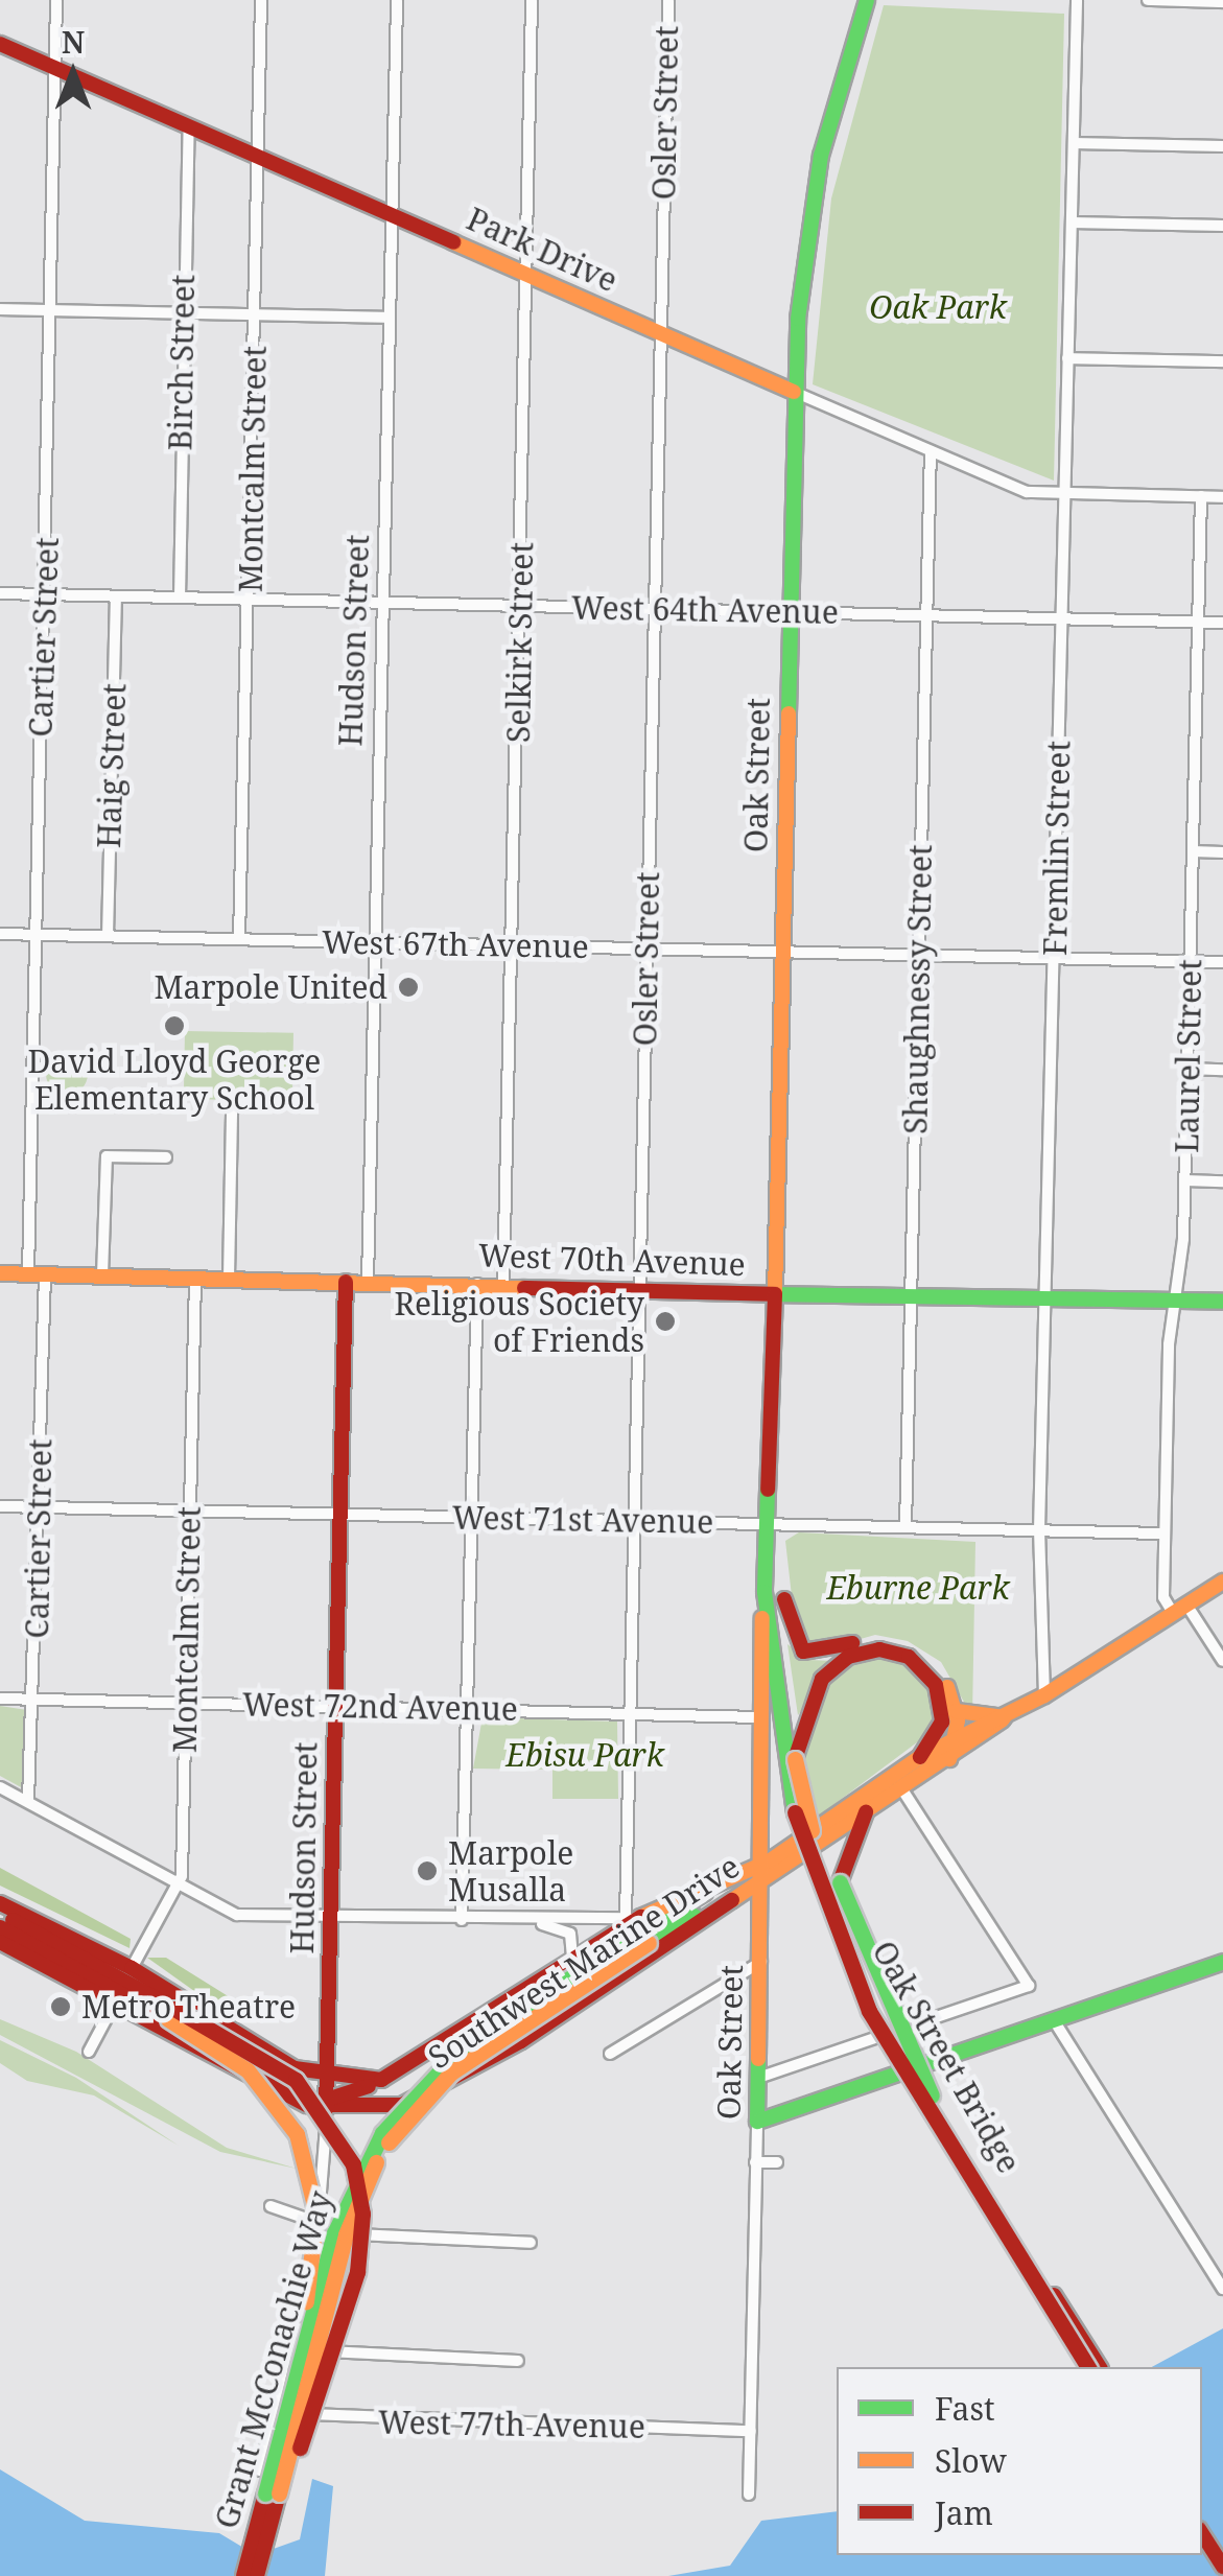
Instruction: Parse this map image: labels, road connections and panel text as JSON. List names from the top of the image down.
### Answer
{
  "streets": {
    "main road": [
      "Park Drive",
      "Hudson Street",
      "Oak Street",
      "West 70th Avenue",
      "Southwest Marine Drive",
      "Oak Street Bridge",
      "Grant McConachie Way"
    ],
    "street": [
      "Osler Street",
      "Birch Street",
      "Montcalm Street",
      "West 64th Avenue",
      "Cartier Street",
      "Selkirk Street",
      "Haig Street",
      "Fremlin Street",
      "West 67th Avenue",
      "Shaughnessy Street",
      "Laurel Street",
      "West 71st Avenue",
      "West 72nd Avenue",
      "West 77th Avenue"
    ]
  },
  "crossings": [
    ["Osler Street", "Park Drive"],
    ["Osler Street", "West 64th Avenue"],
    ["Osler Street", "West 67th Avenue"],
    ["Osler Street", "West 70th Avenue"],
    ["Osler Street", "West 71st Avenue"],
    ["Osler Street", "West 72nd Avenue"],
    ["Osler Street", "Southwest Marine Drive"],
    ["Osler Street", "Grant McConachie Way"],
    ["Park Drive", "Birch Street"],
    ["Park Drive", "Montcalm Street"],
    ["Park Drive", "Cartier Street"],
    ["Park Drive", "Hudson Street"],
    ["Park Drive", "Selkirk Street"],
    ["Park Drive", "Oak Street"],
    ["Park Drive", "Fremlin Street"],
    ["Park Drive", "Shaughnessy Street"],
    ["Park Drive", "Laurel Street"],
    ["Birch Street", "West 64th Avenue"],
    ["Montcalm Street", "West 64th Avenue"],
    ["Montcalm Street", "West 67th Avenue"],
    ["Montcalm Street", "West 70th Avenue"],
    ["Montcalm Street", "West 71st Avenue"],
    ["Montcalm Street", "West 72nd Avenue"],
    ["Montcalm Street", "Southwest Marine Drive"],
    ["West 64th Avenue", "Cartier Street"],
    ["West 64th Avenue", "Hudson Street"],
    ["West 64th Avenue", "Selkirk Street"],
    ["West 64th Avenue", "Haig Street"],
    ["West 64th Avenue", "Oak Street"],
    ["West 64th Avenue", "Fremlin Street"],
    ["West 64th Avenue", "Shaughnessy Street"],
    ["West 64th Avenue", "Laurel Street"],
    ["Cartier Street", "West 67th Avenue"],
    ["Cartier Street", "West 70th Avenue"],
    ["Cartier Street", "West 71st Avenue"],
    ["Cartier Street", "West 72nd Avenue"],
    ["Hudson Street", "West 67th Avenue"],
    ["Hudson Street", "West 70th Avenue"],
    ["Hudson Street", "West 71st Avenue"],
    ["Hudson Street", "West 72nd Avenue"],
    ["Hudson Street", "Southwest Marine Drive"],
    ["Hudson Street", "West 77th Avenue"],
    ["Selkirk Street", "West 67th Avenue"],
    ["Selkirk Street", "West 70th Avenue"],
    ["Haig Street", "West 67th Avenue"],
    ["Oak Street", "West 67th Avenue"],
    ["Oak Street", "West 70th Avenue"],
    ["Oak Street", "West 71st Avenue"],
    ["Oak Street", "West 72nd Avenue"],
    ["Oak Street", "Southwest Marine Drive"],
    ["Oak Street", "Oak Street Bridge"],
    ["Oak Street", "West 77th Avenue"],
    ["Fremlin Street", "West 67th Avenue"],
    ["Fremlin Street", "West 70th Avenue"],
    ["Fremlin Street", "West 71st Avenue"],
    ["Fremlin Street", "Southwest Marine Drive"],
    ["West 67th Avenue", "Shaughnessy Street"],
    ["West 67th Avenue", "Laurel Street"],
    ["Shaughnessy Street", "West 70th Avenue"],
    ["Shaughnessy Street", "West 71st Avenue"],
    ["Laurel Street", "West 70th Avenue"],
    ["Laurel Street", "West 71st Avenue"],
    ["Laurel Street", "Southwest Marine Drive"],
    ["Southwest Marine Drive", "Grant McConachie Way"]
  ],
  "parks": ["Oak Park", "Eburne Park", "Ebisu Park"],
  "places": [
    "Marpole United",
    "David Lloyd George Elementary School",
    "Religious Society of Friends",
    "Marpole Musalla",
    "Metro Theatre"
  ],
  "legend": ["Fast", "Slow", "Jam"],
  "north": "top"
}
